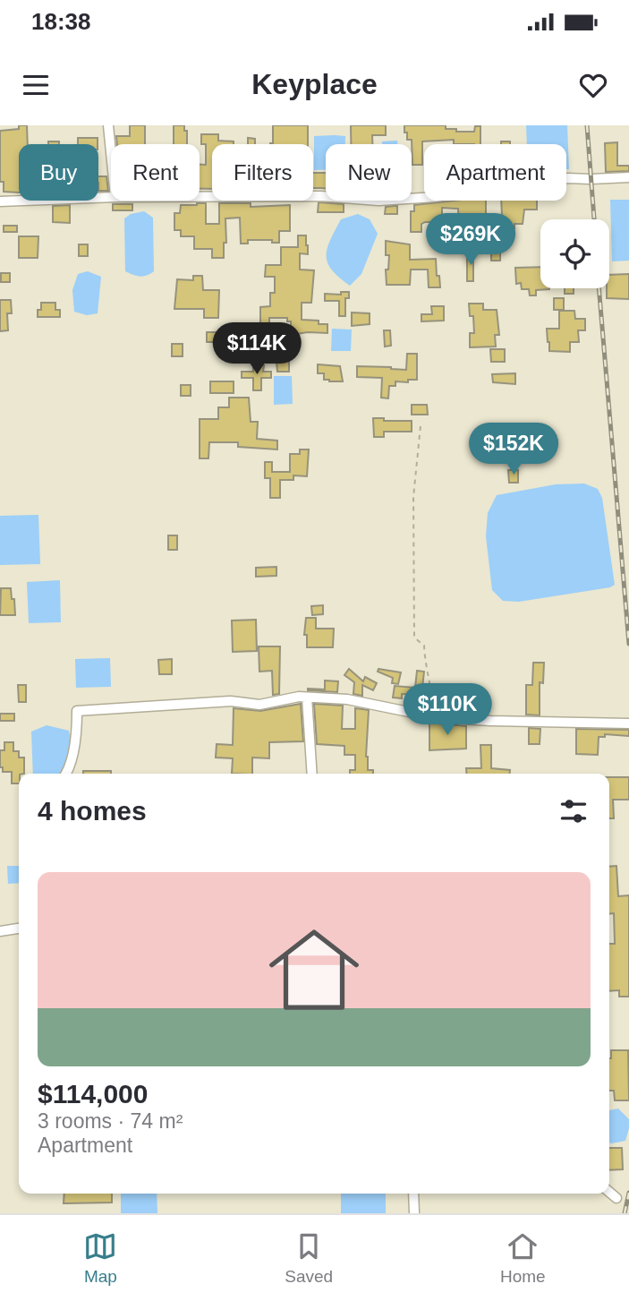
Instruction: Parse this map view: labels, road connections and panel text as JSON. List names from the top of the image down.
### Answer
{
  "page": {
    "status": "18:38",
    "header": "Keyplace",
    "chip": [
      "Buy",
      "Rent",
      "Filters",
      "New",
      "Apartment"
    ],
    "price": [
      "$269K",
      "$114K",
      "$152K",
      "$110K"
    ],
    "heading": "4 homes",
    "list": [
      {
        "name": "$114,000",
        "note": "3 rooms · 74 m² · Apartment"
      }
    ],
    "tabs": ["Map", "Saved", "Home"]
  }
}
